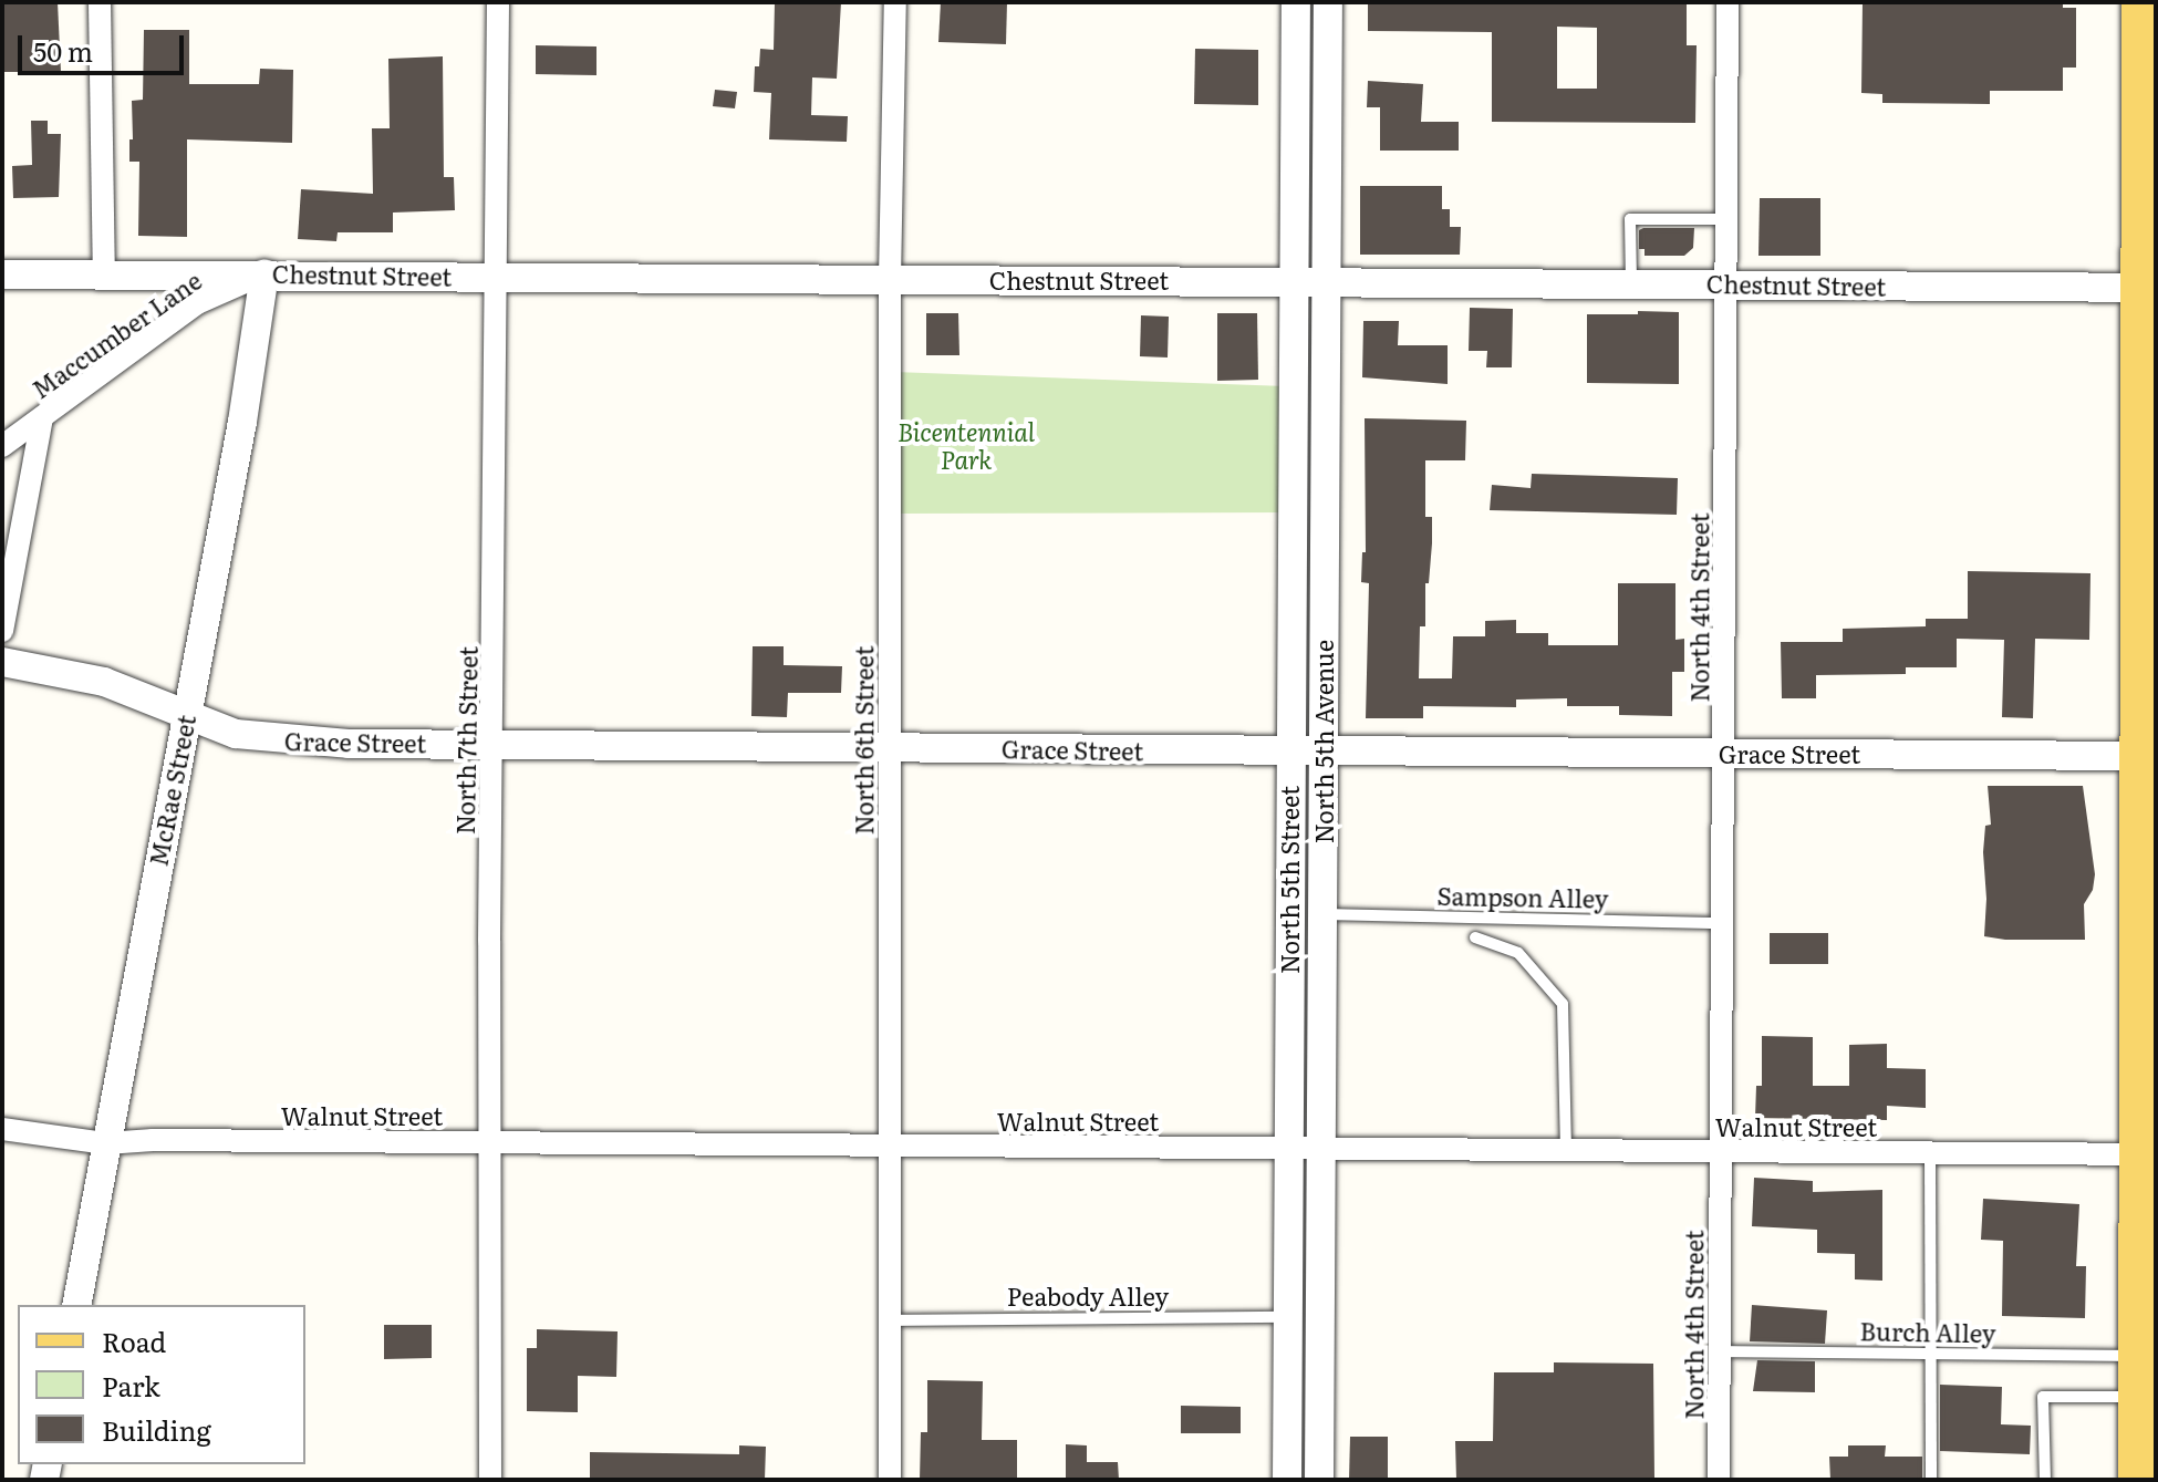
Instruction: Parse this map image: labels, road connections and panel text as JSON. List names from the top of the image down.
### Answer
{
  "streets": {
    "street": [
      "Chestnut Street",
      "Maccumber Lane",
      "North 4th Street",
      "North 7th Street",
      "North 6th Street",
      "Grace Street",
      "North 5th Avenue",
      "McRae Street",
      "North 5th Street",
      "Walnut Street"
    ],
    "lane": ["Sampson Alley", "Peabody Alley", "Burch Alley"]
  },
  "crossings": [
    ["Chestnut Street", "Maccumber Lane"],
    ["Chestnut Street", "North 4th Street"],
    ["Chestnut Street", "North 7th Street"],
    ["Chestnut Street", "North 6th Street"],
    ["Chestnut Street", "North 5th Avenue"],
    ["Chestnut Street", "McRae Street"],
    ["Chestnut Street", "North 5th Street"],
    ["Maccumber Lane", "McRae Street"],
    ["North 4th Street", "Grace Street"],
    ["North 4th Street", "Sampson Alley"],
    ["North 4th Street", "Walnut Street"],
    ["North 4th Street", "Burch Alley"],
    ["North 7th Street", "Grace Street"],
    ["North 7th Street", "Walnut Street"],
    ["North 6th Street", "Grace Street"],
    ["North 6th Street", "Walnut Street"],
    ["North 6th Street", "Peabody Alley"],
    ["Grace Street", "North 5th Avenue"],
    ["Grace Street", "McRae Street"],
    ["Grace Street", "North 5th Street"],
    ["North 5th Avenue", "Sampson Alley"],
    ["North 5th Avenue", "Walnut Street"],
    ["McRae Street", "Walnut Street"],
    ["North 5th Street", "Walnut Street"],
    ["North 5th Street", "Peabody Alley"]
  ],
  "parks": ["Bicentennial Park"],
  "legend": ["Road", "Park", "Building"],
  "scale_bar": "50 m"
}
